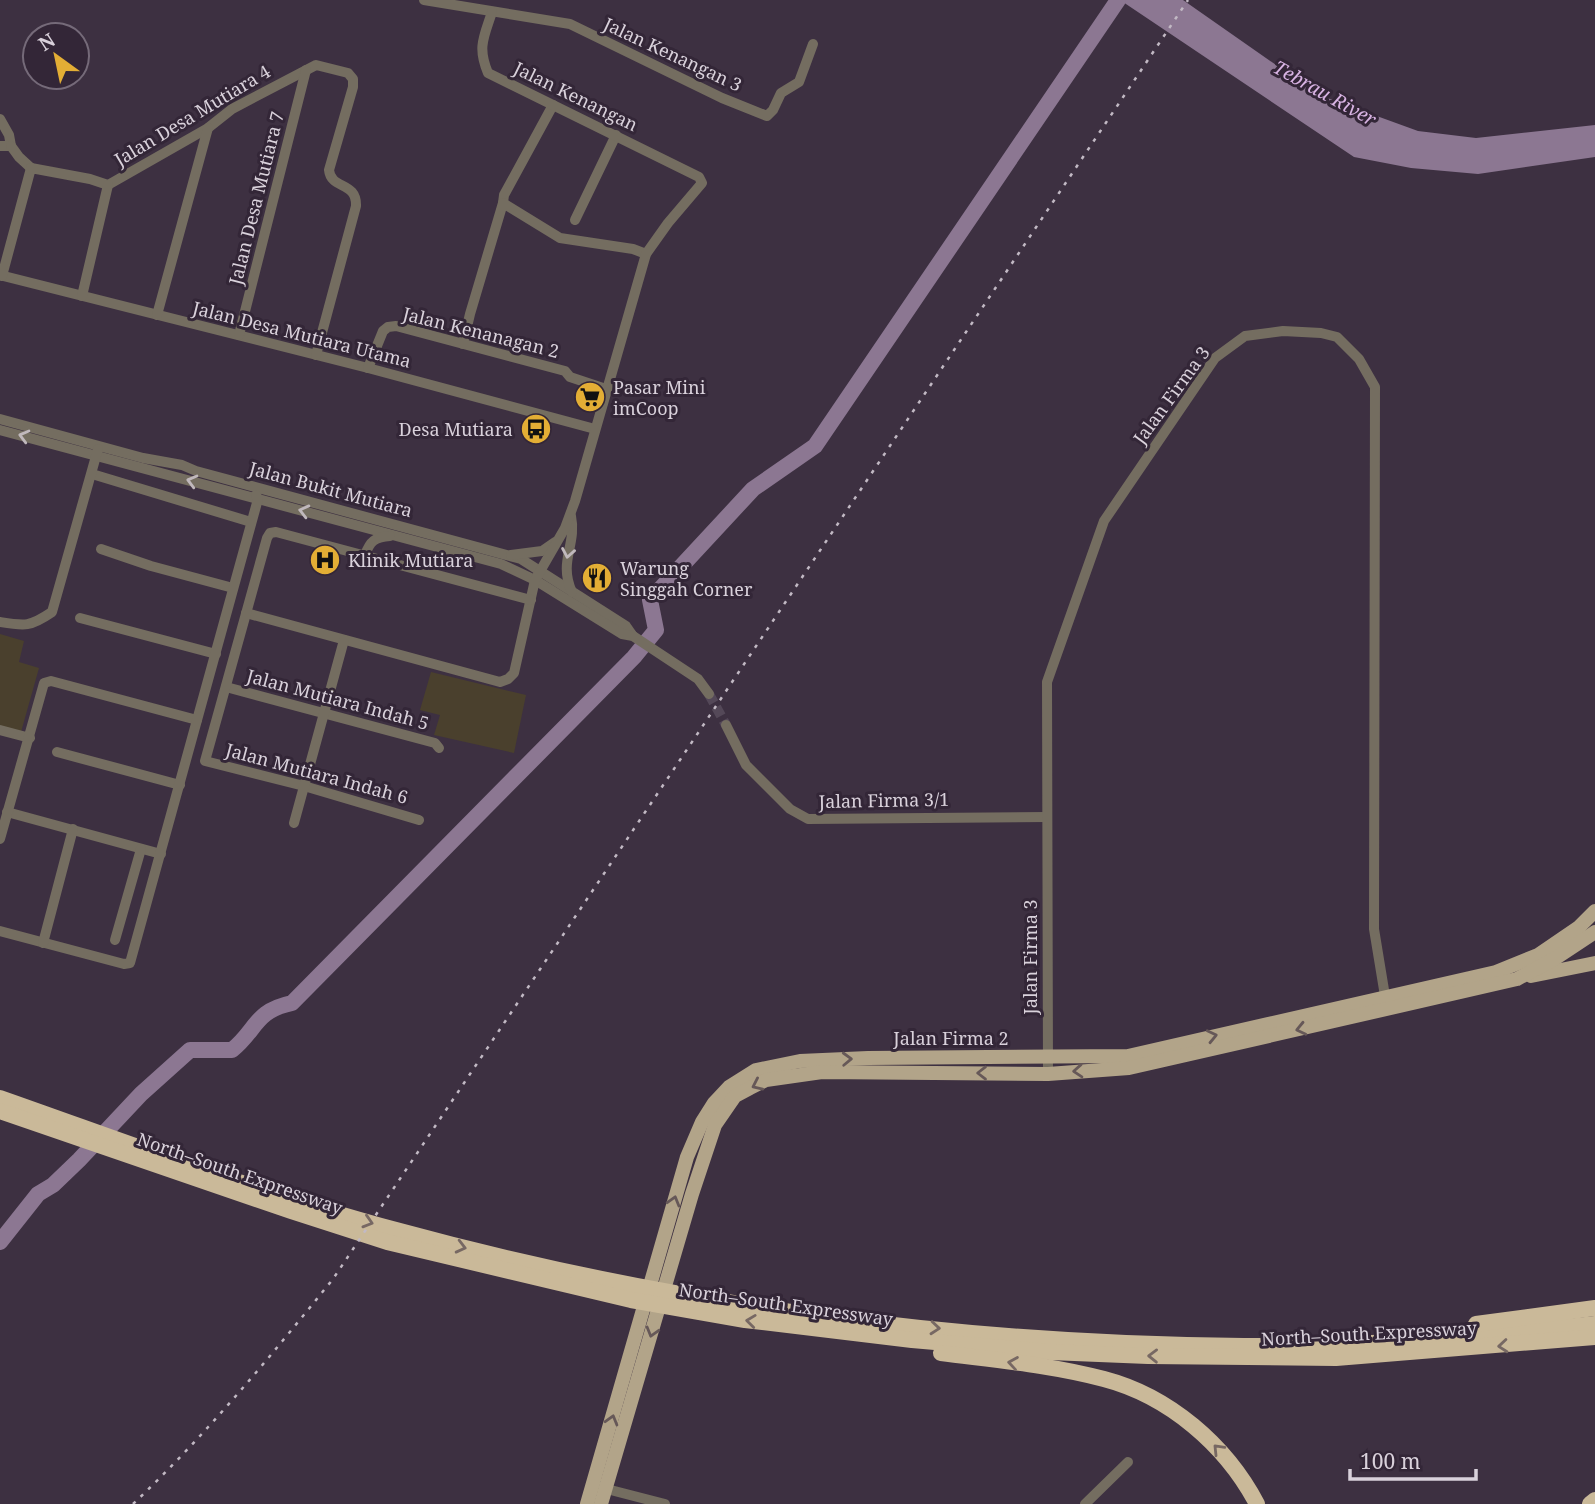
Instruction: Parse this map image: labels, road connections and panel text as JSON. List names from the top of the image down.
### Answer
{
  "streets": {
    "highway": ["North–South Expressway"],
    "main road": ["Jalan Firma 2"],
    "street": [
      "Jalan Kenangan 3",
      "Jalan Kenangan",
      "Jalan Desa Mutiara 4",
      "Jalan Desa Mutiara 7",
      "Jalan Kenanagan 2",
      "Jalan Desa Mutiara Utama",
      "Jalan Firma 3",
      "Jalan Bukit Mutiara",
      "Jalan Mutiara Indah 5",
      "Jalan Mutiara Indah 6",
      "Jalan Firma 3/1"
    ]
  },
  "crossings": [
    ["Jalan Kenangan 3", "Jalan Kenangan"],
    ["Jalan Desa Mutiara 4", "Jalan Desa Mutiara 7"],
    ["Jalan Desa Mutiara 4", "Jalan Desa Mutiara Utama"],
    ["Jalan Desa Mutiara 7", "Jalan Desa Mutiara Utama"],
    ["Jalan Kenanagan 2", "Jalan Desa Mutiara Utama"],
    ["Jalan Firma 3", "Jalan Firma 3/1"],
    ["Jalan Firma 3", "Jalan Firma 2"],
    ["Jalan Mutiara Indah 5", "Jalan Mutiara Indah 6"]
  ],
  "water": ["Tebrau River"],
  "places": {
    "supermarket": ["Pasar Mini imCoop"],
    "bus stop": ["Desa Mutiara"],
    "hospital": ["Klinik Mutiara"],
    "restaurant": ["Warung Singgah Corner"]
  },
  "scale_bar": "100 m",
  "north": "top left"
}
